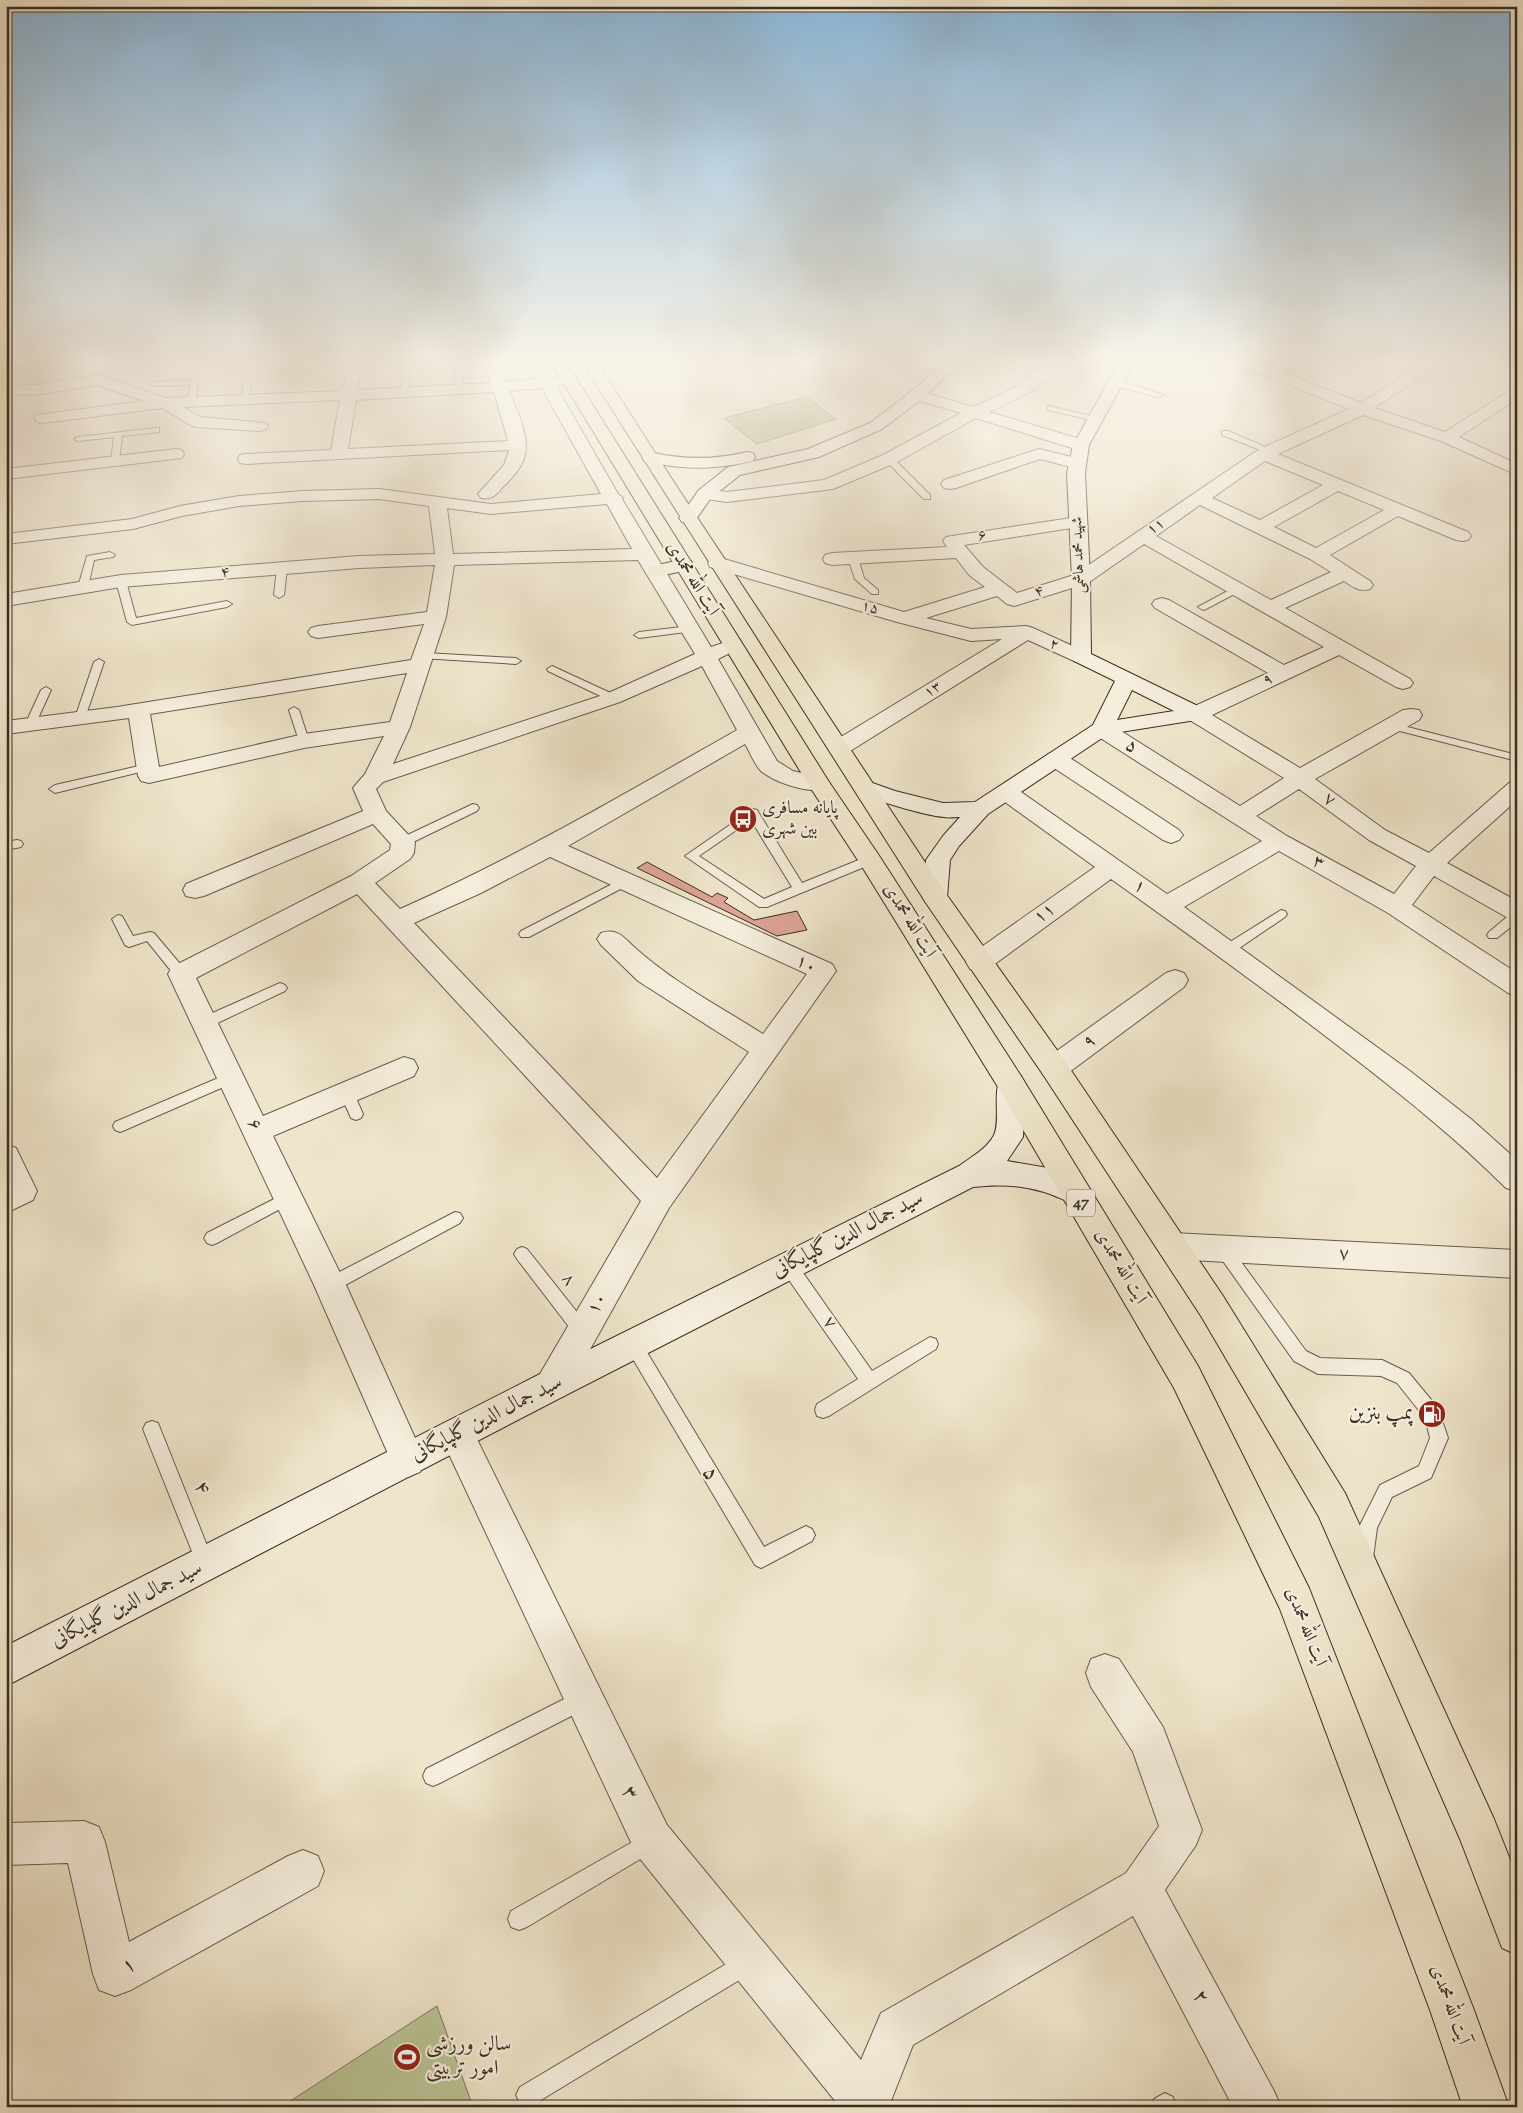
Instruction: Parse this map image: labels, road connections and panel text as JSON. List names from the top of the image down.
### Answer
{
  "streets": {
    "highway": ["آیت الله محمدی", "47"],
    "street": [
      "۱۱",
      "۶",
      "شهید محمد هاشمی",
      "۴",
      "۱۵",
      "۲",
      "۹",
      "۱۳",
      "۵",
      "۷",
      "۳",
      "۱",
      "۱۰",
      "سید جمال الدین گلپایگانی"
    ],
    "lane": ["۸"]
  },
  "crossings": [
    ["۱۱", "شهید محمد هاشمی"],
    ["۱۱", "۴"],
    ["۱۱", "آیت الله محمدی"],
    ["۱۱", "۱"],
    ["۶", "شهید محمد هاشمی"],
    ["۶", "۴"],
    ["۶", "سید جمال الدین گلپایگانی"],
    ["شهید محمد هاشمی", "۴"],
    ["شهید محمد هاشمی", "۲"],
    ["۴", "سید جمال الدین گلپایگانی"],
    ["آیت الله محمدی", "۱۵"],
    ["آیت الله محمدی", "۹"],
    ["آیت الله محمدی", "۱۳"],
    ["آیت الله محمدی", "۷"],
    ["۱۵", "۲"],
    ["۱۵", "۱۳"],
    ["۲", "۱۳"],
    ["۹", "۵"],
    ["۹", "۷"],
    ["۵", "۷"],
    ["۵", "۳"],
    ["۵", "سید جمال الدین گلپایگانی"],
    ["۷", "سید جمال الدین گلپایگانی"],
    ["۳", "سید جمال الدین گلپایگانی"],
    ["۱۰", "سید جمال الدین گلپایگانی"],
    ["۱۰", "۸"]
  ],
  "places": {
    "bus stop": ["پایانه مسافری بین شهری"],
    "fuel station": ["پمپ بنزین"],
    "sports": ["سالن ورزشی امور تربیتی"]
  }
}
